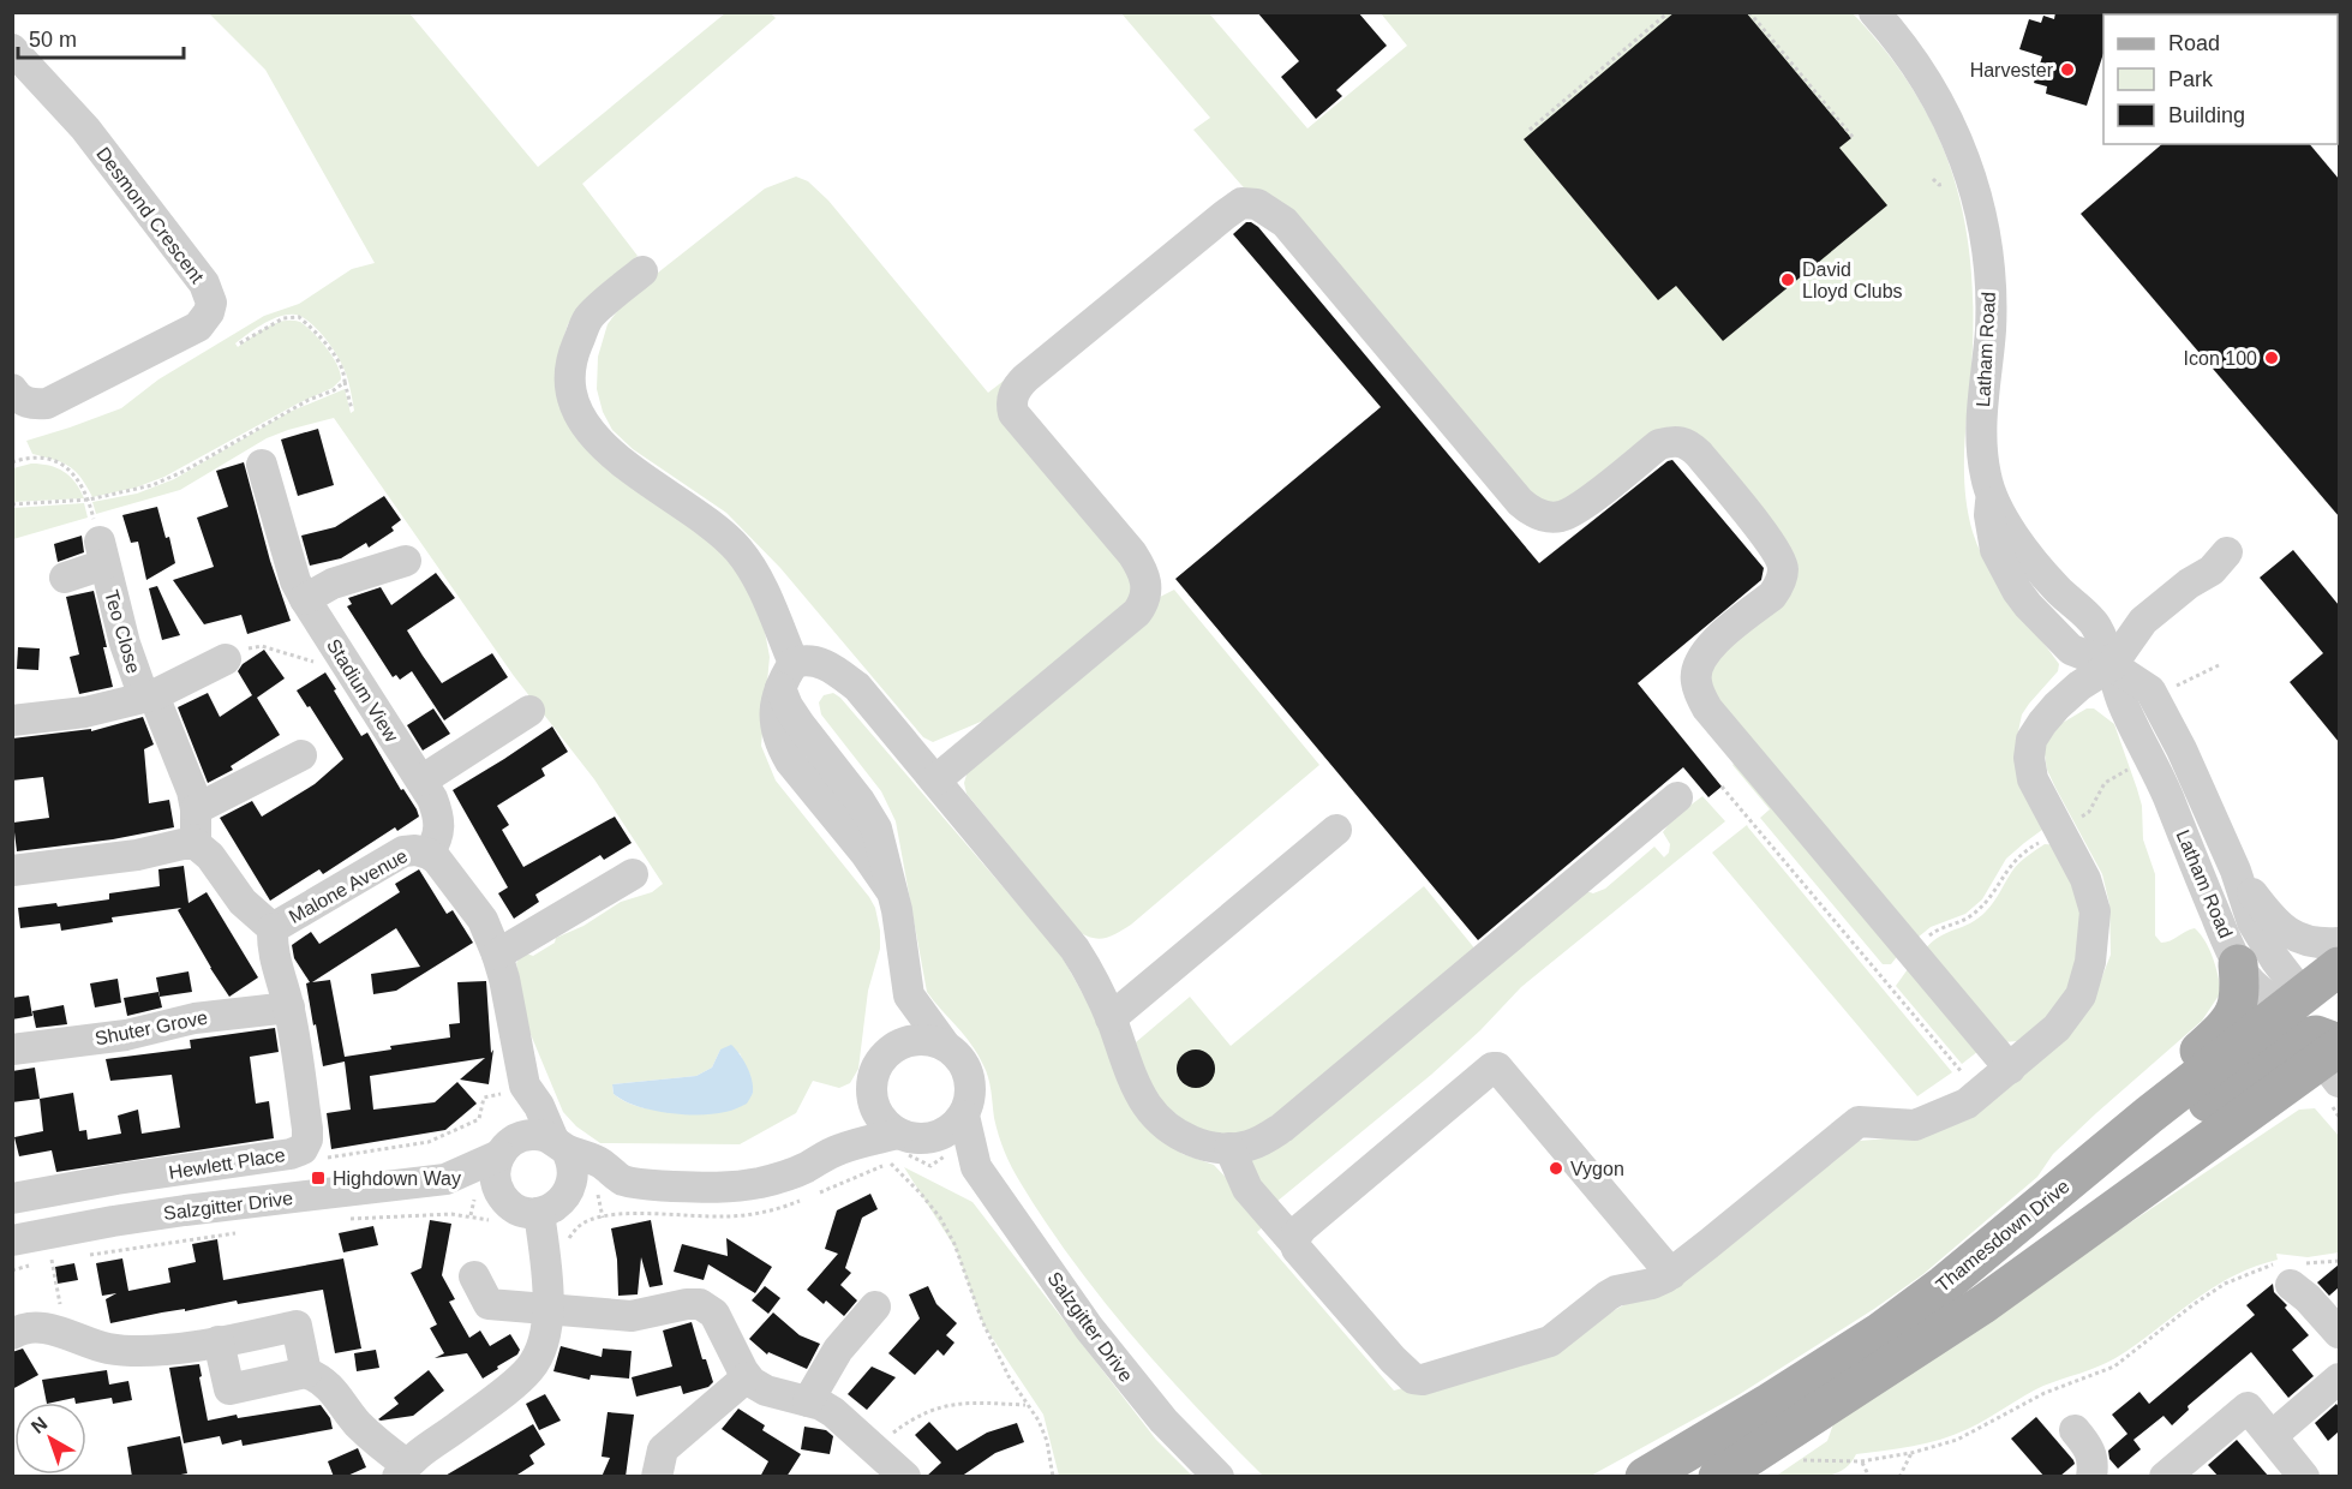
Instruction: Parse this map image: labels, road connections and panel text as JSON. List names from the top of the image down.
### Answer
{
  "streets": {
    "main road": ["Thamesdown Drive"],
    "street": [
      "Desmond Crescent",
      "Latham Road",
      "Teo Close",
      "Stadium View",
      "Malone Avenue",
      "Shuter Grove",
      "Hewlett Place",
      "Salzgitter Drive"
    ]
  },
  "crossings": [
    ["Latham Road", "Thamesdown Drive"],
    ["Teo Close", "Malone Avenue"],
    ["Stadium View", "Malone Avenue"],
    ["Malone Avenue", "Hewlett Place"],
    ["Malone Avenue", "Salzgitter Drive"],
    ["Shuter Grove", "Hewlett Place"]
  ],
  "places": {
    "other": [
      "Harvester",
      "David Lloyd Clubs",
      "Icon 100",
      "Vygon"
    ],
    "transit": ["Highdown Way"]
  },
  "legend": ["Road", "Park", "Building"],
  "scale_bar": "50 m",
  "north": "top left"
}
